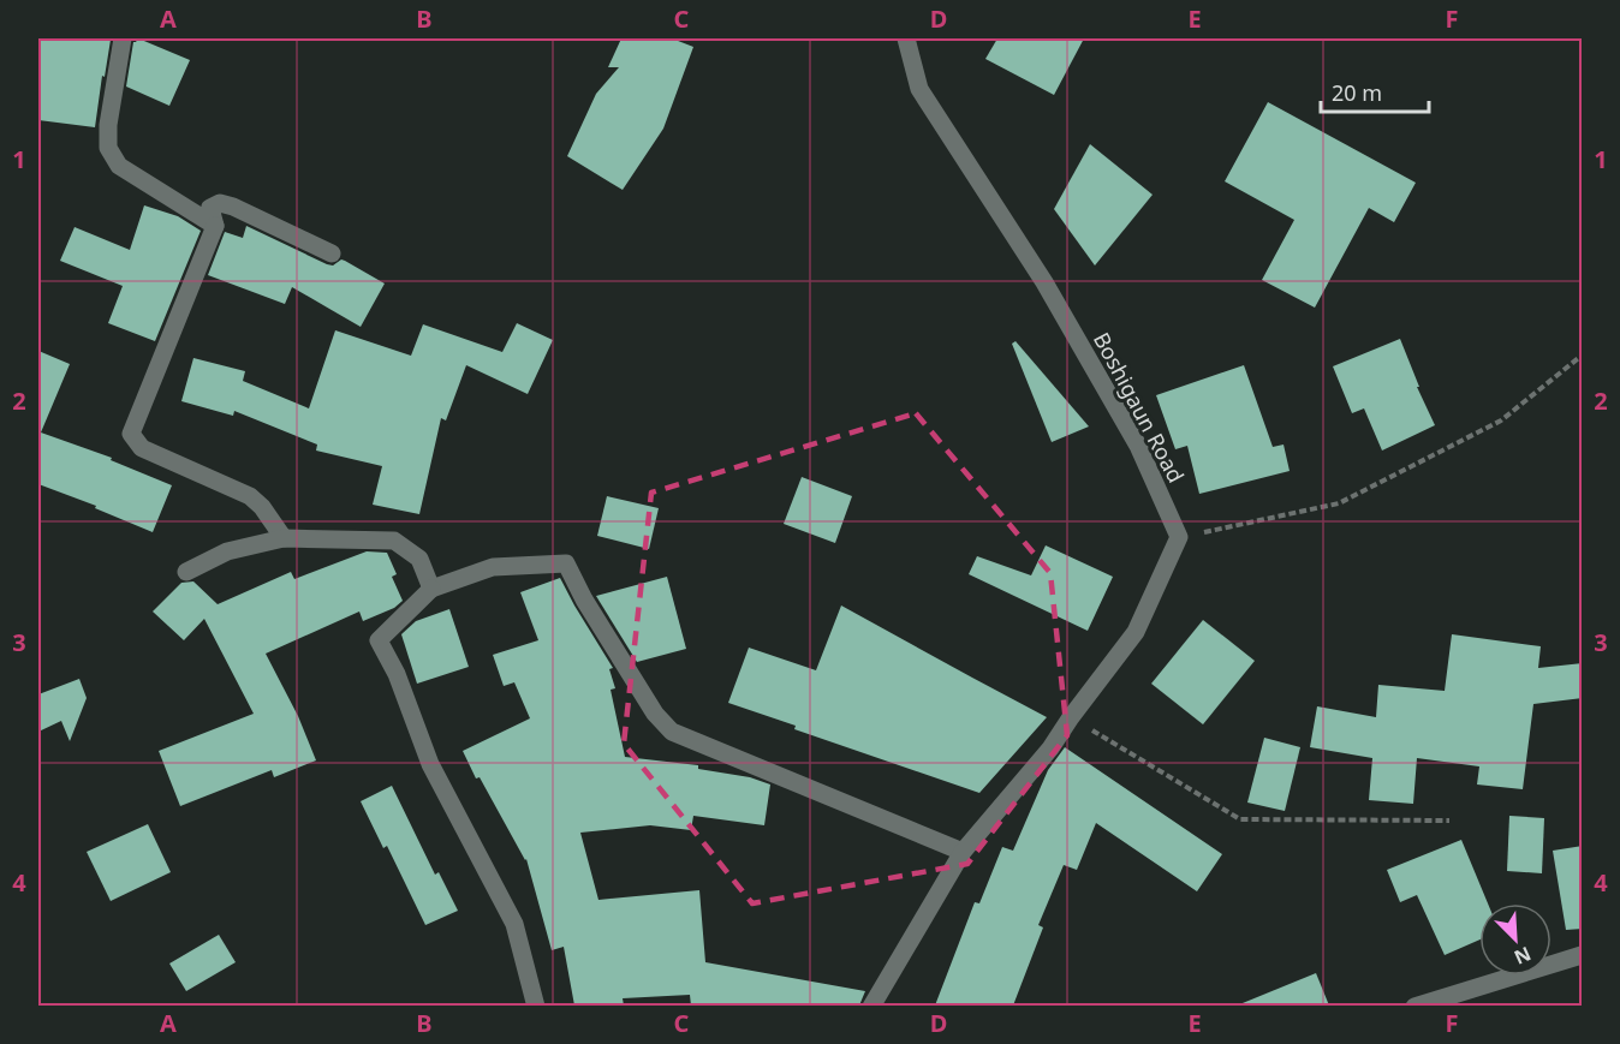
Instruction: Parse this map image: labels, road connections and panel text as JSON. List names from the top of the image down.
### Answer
{
  "streets": {
    "street": ["Boshigaun Road"]
  },
  "scale_bar": "20 m",
  "north": "bottom right",
  "grid": {
    "columns": [
      "A",
      "B",
      "C",
      "D",
      "E",
      "F"
    ],
    "rows": [
      "1",
      "2",
      "3",
      "4"
    ]
  }
}
